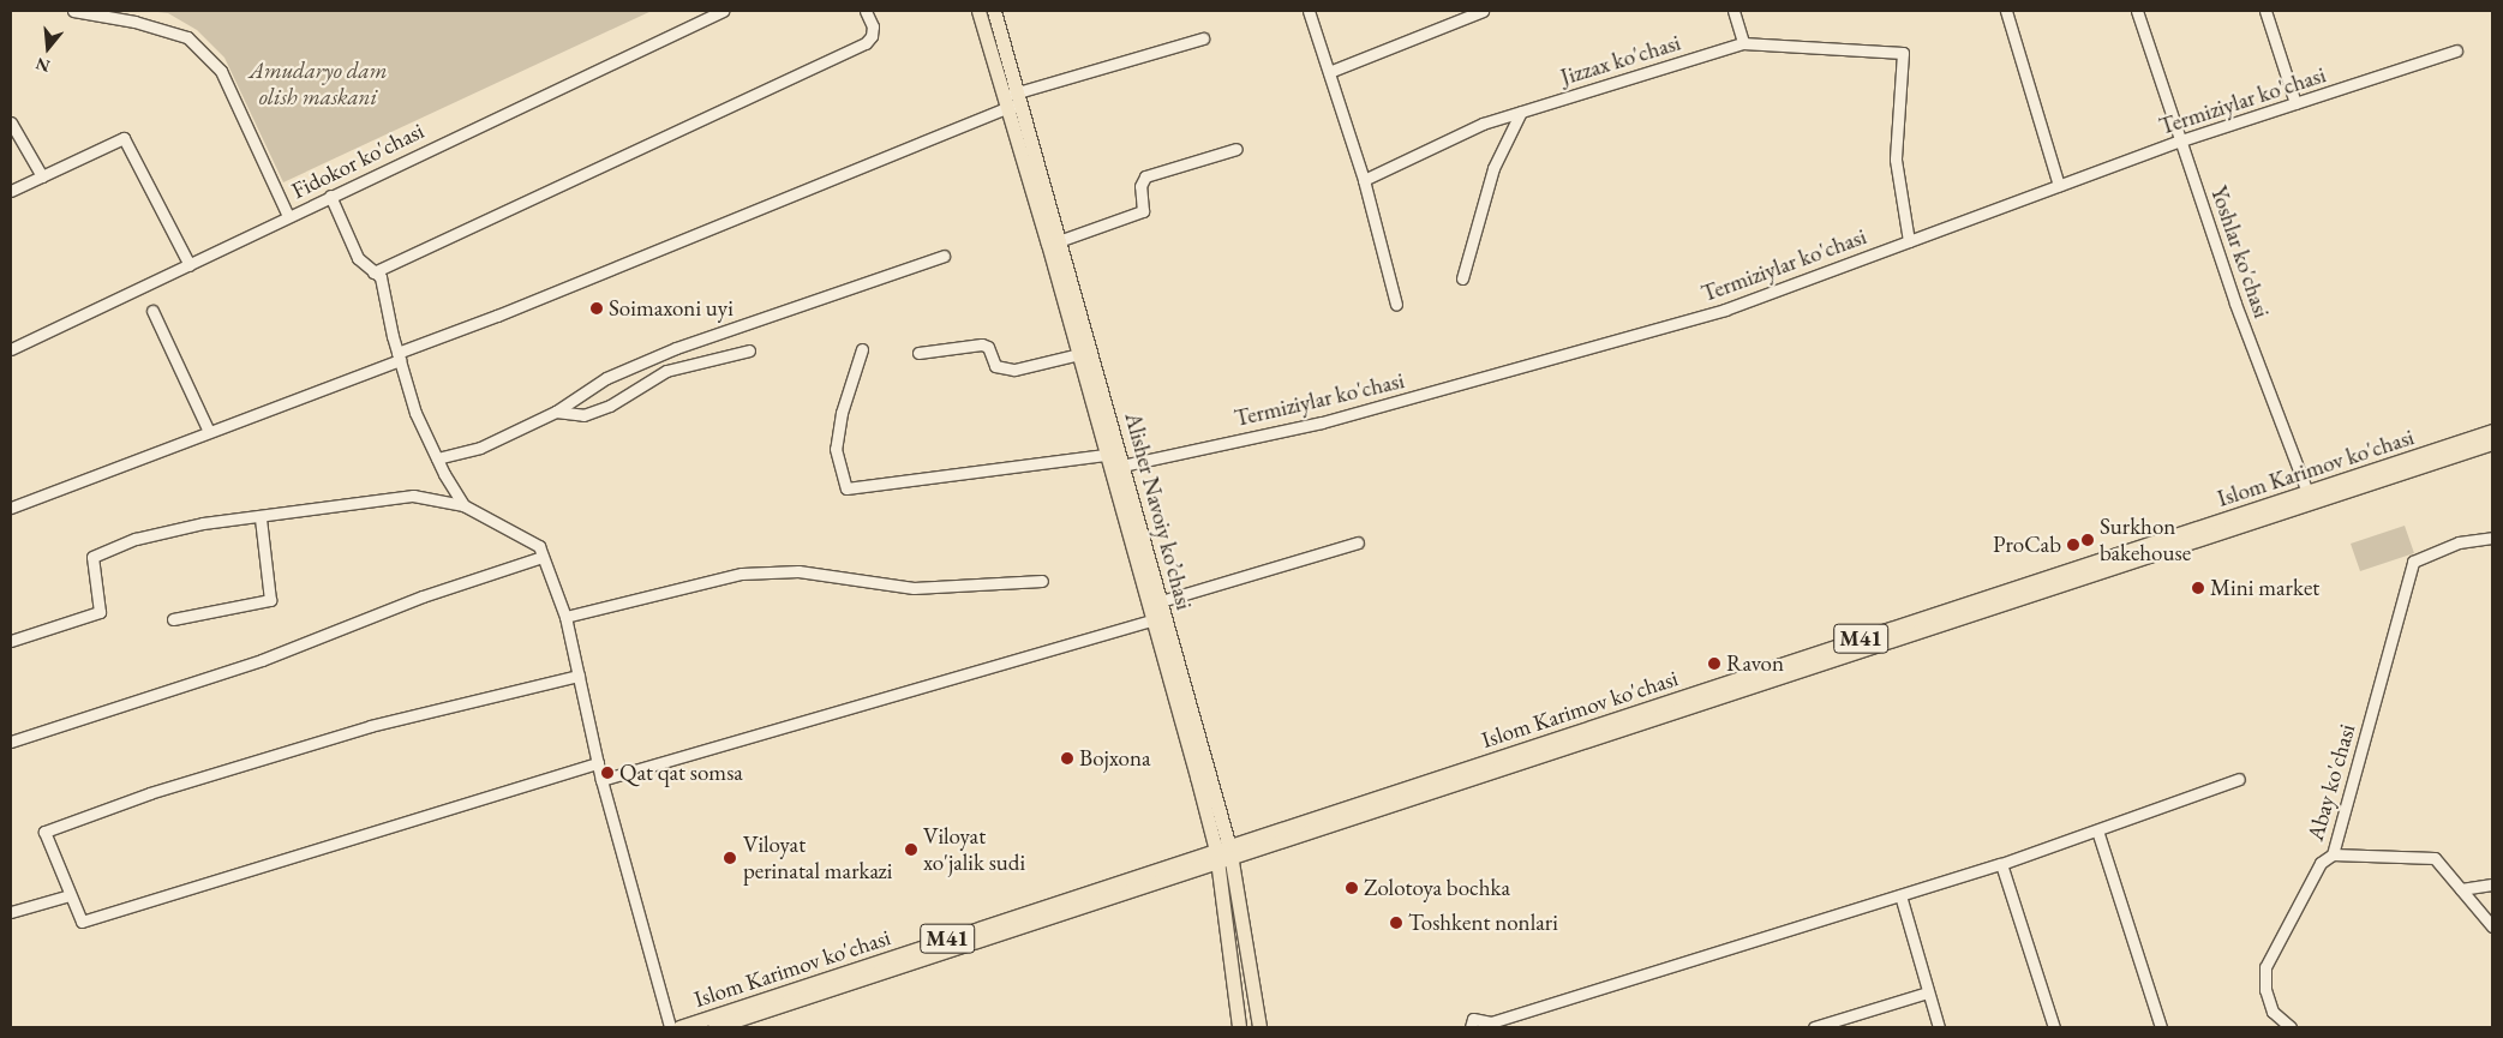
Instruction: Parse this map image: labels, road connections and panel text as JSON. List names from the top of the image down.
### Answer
{
  "streets": {
    "main road": ["Islom Karimov ko'chasi", "Alisher Navoiy ko’chasi", "M41"],
    "street": [
      "Jizzax ko'chasi",
      "Termiziylar ko'chasi",
      "Fidokor ko'chasi",
      "Yoshlar ko'chasi",
      "Abay ko'chasi"
    ]
  },
  "crossings": [
    ["Jizzax ko'chasi", "Termiziylar ko'chasi"],
    ["Termiziylar ko'chasi", "Yoshlar ko'chasi"],
    ["Termiziylar ko'chasi", "Alisher Navoiy ko’chasi"],
    ["Yoshlar ko'chasi", "Islom Karimov ko'chasi"],
    ["Islom Karimov ko'chasi", "Alisher Navoiy ko’chasi"]
  ],
  "parks": ["Amudaryo dam olish maskani"],
  "places": [
    "Soimaxoni uyi",
    "Surkhon bakehouse",
    "ProCab",
    "Mini market",
    "Ravon",
    "Bojxona",
    "Qat qat somsa",
    "Viloyat xo'jalik sudi",
    "Viloyat perinatal markazi",
    "Zolotoya bochka",
    "Toshkent nonlari"
  ],
  "north": "bottom"
}
